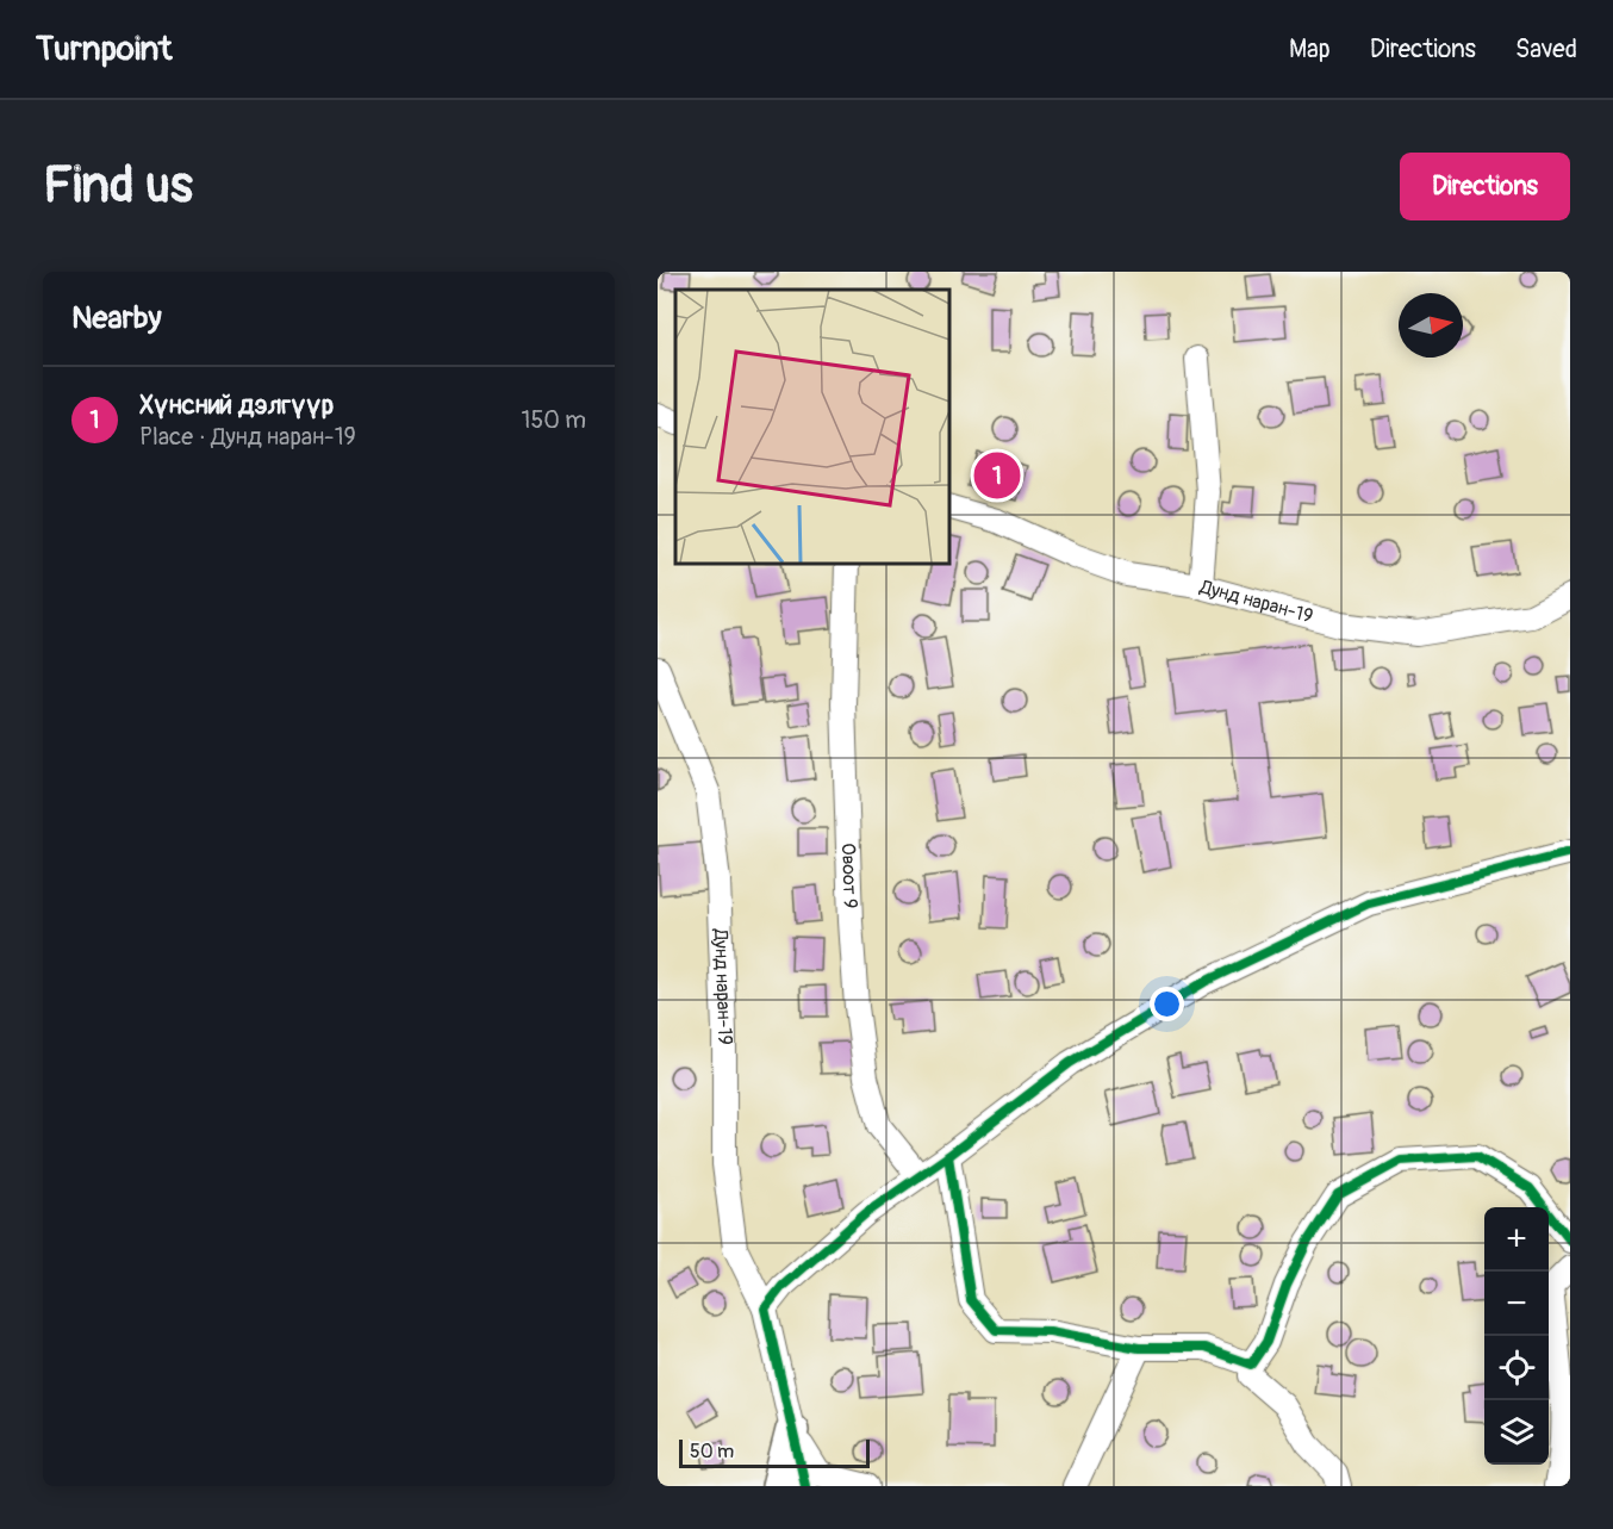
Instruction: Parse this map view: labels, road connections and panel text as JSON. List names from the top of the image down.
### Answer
{
  "streets": {
    "street": ["Дунд наран-19", "Овоот 9"]
  },
  "scale_bar": "50 m",
  "north": "right",
  "page": {
    "header": "Turnpoint",
    "nav": ["Map", "Directions", "Saved"],
    "buttons": "Directions",
    "title": "Find us",
    "heading": "Nearby",
    "list": [
      {
        "mark": "1",
        "name": "Хүнсний дэлгүүр",
        "note": "Place · Дунд наран-19",
        "value": "150 m"
      }
    ],
    "pins": "1",
    "map_buttons": ["+", "−"],
    "scale": "50 m"
  }
}
